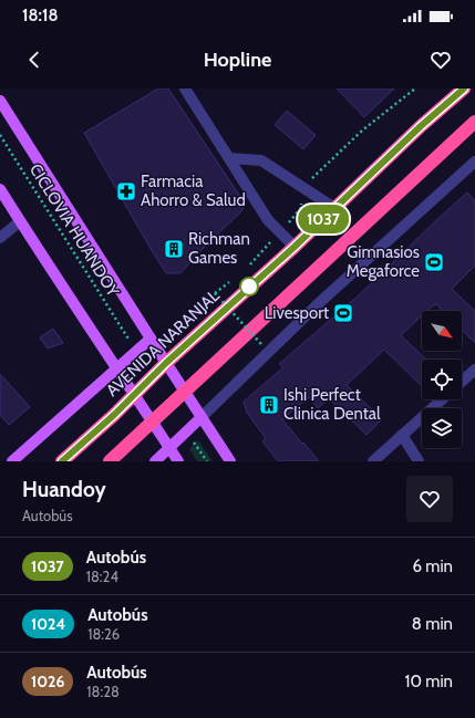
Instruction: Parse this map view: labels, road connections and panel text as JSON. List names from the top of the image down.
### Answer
{
  "streets": {
    "highway": ["AVENIDA NARANJAL"],
    "path": ["CICLOVIA HUANDOY"]
  },
  "places": {
    "pharmacy": ["Farmacia Ahorro & Salud"],
    "building": ["Richman Games", "Ishi Perfect Clinica Dental"],
    "sports": ["Gimnasios Megaforce", "Livesport"]
  },
  "lines": ["bus line 1037"],
  "north": "bottom right",
  "page": {
    "status": "18:18",
    "header": "Hopline",
    "on_map": "1037",
    "heading": ["Huandoy", "Autobús"],
    "list": [
      {
        "mark": "1037",
        "name": "Autobús",
        "note": "18:24",
        "value": "6 min"
      },
      {
        "mark": "1024",
        "name": "Autobús",
        "note": "18:26",
        "value": "8 min"
      },
      {
        "mark": "1026",
        "name": "Autobús",
        "note": "18:28",
        "value": "10 min"
      }
    ]
  }
}
